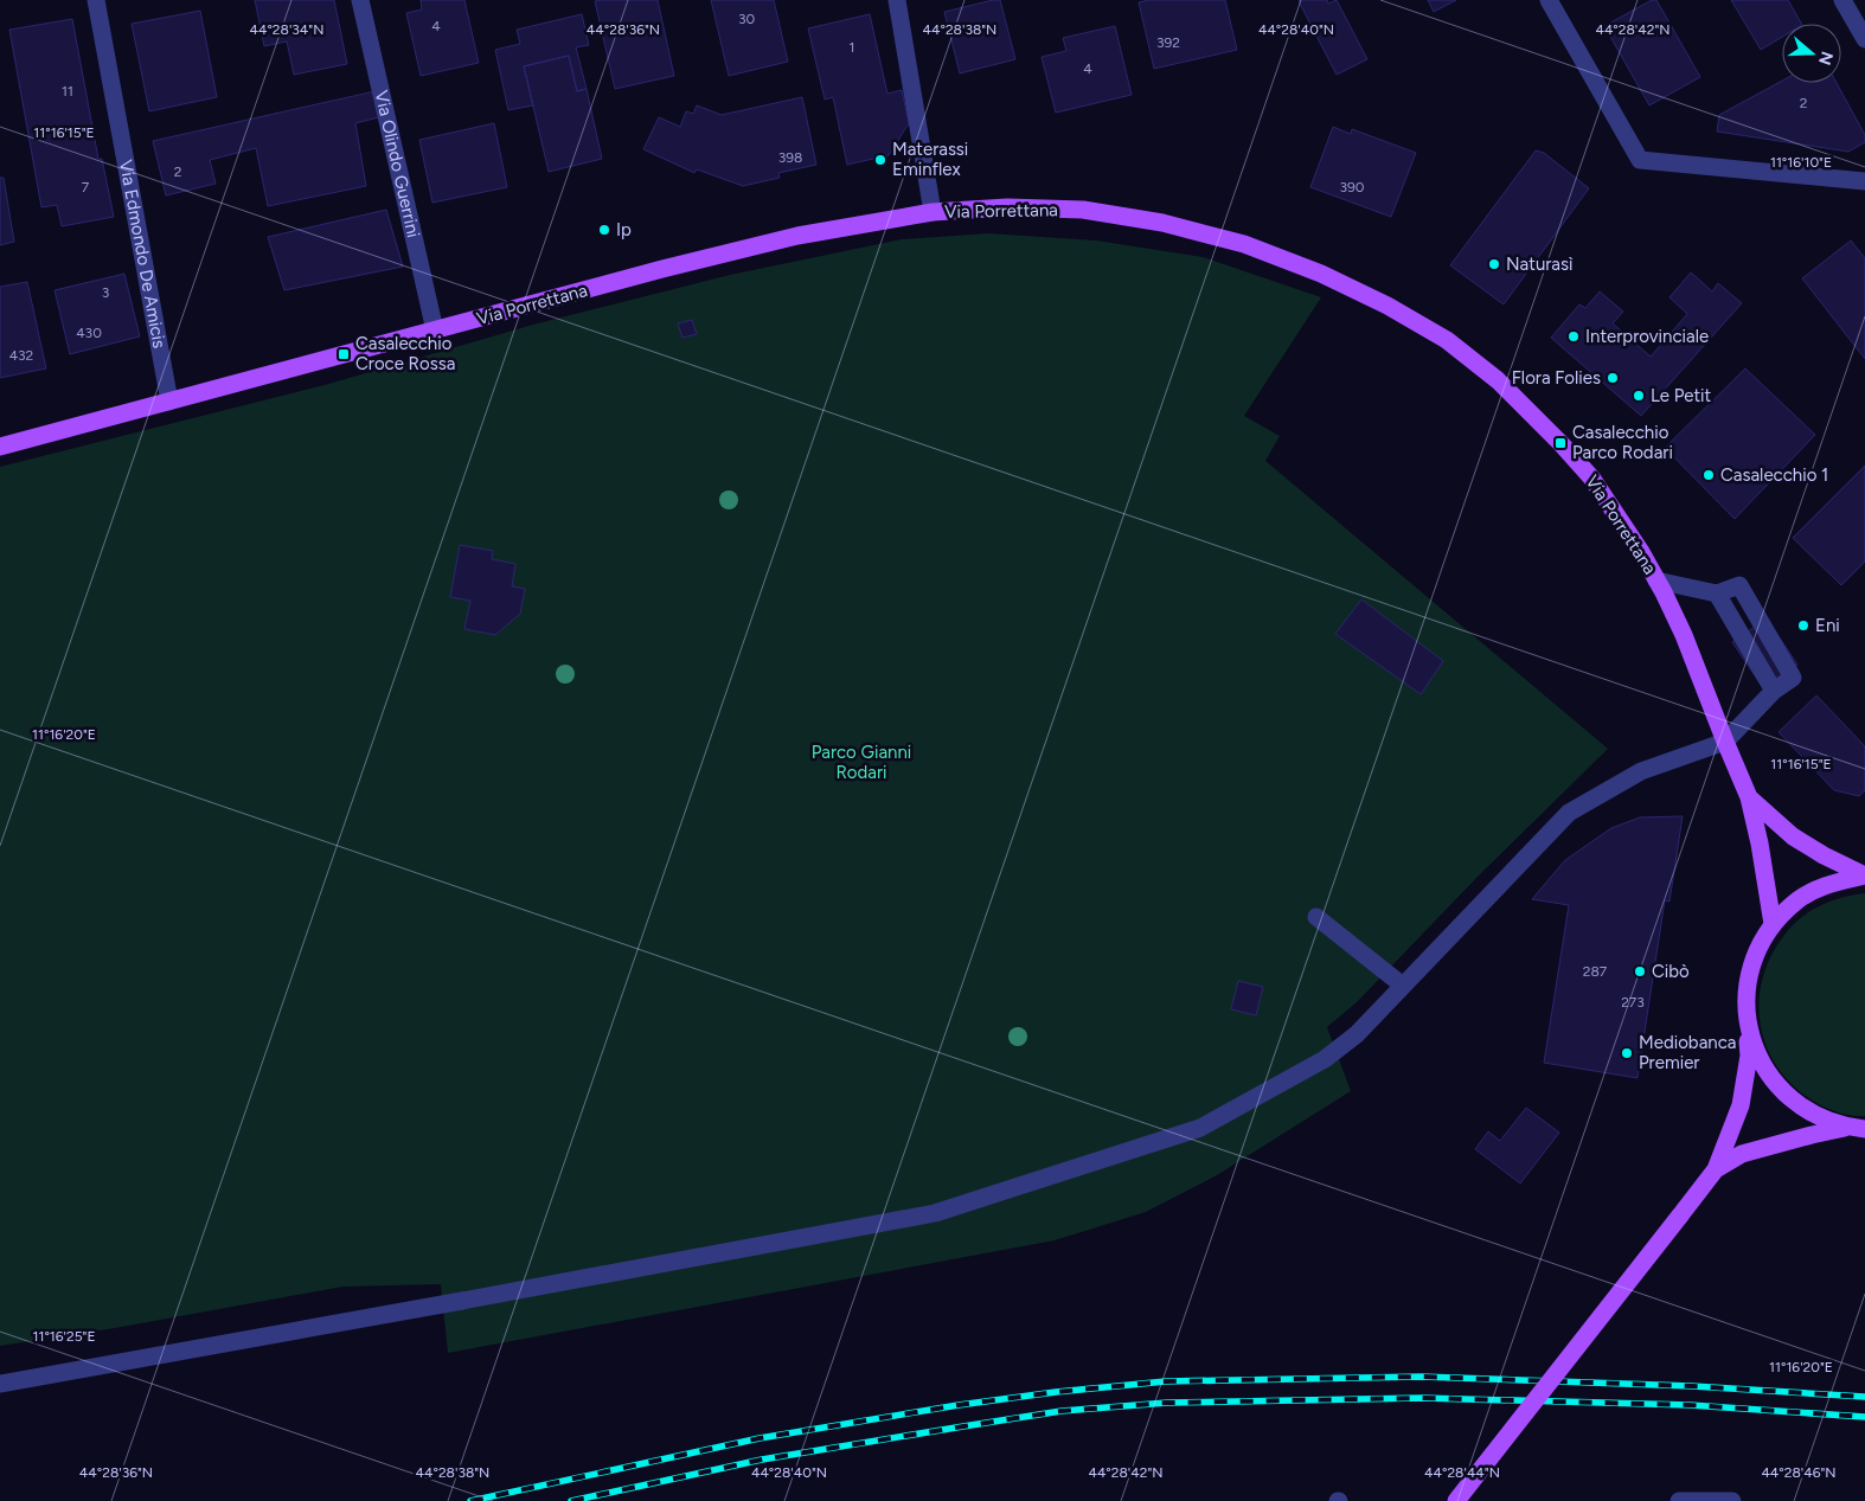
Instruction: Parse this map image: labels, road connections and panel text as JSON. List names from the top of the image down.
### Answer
{
  "streets": {
    "main road": ["Via Porrettana"],
    "street": ["Via Olindo Guerrini", "Via Edmondo De Amicis"]
  },
  "crossings": [
    ["Via Olindo Guerrini", "Via Porrettana"],
    ["Via Porrettana", "Via Edmondo De Amicis"]
  ],
  "parks": ["Parco Gianni Rodari"],
  "places": {
    "other": [
      "Materassi Eminflex",
      "Ip",
      "Naturasì",
      "Interprovinciale",
      "Flora Folies",
      "Le Petit",
      "Casalecchio 1",
      "Eni",
      "Cibò",
      "Mediobanca Premier"
    ],
    "transit": ["Casalecchio Croce Rossa", "Casalecchio Parco Rodari"]
  },
  "house_numbers": [
    "30",
    "4",
    "392",
    "1",
    "4",
    "11",
    "2",
    "398",
    "2",
    "7",
    "390",
    "3",
    "430",
    "432",
    "287",
    "273"
  ],
  "north": "right",
  "coordinates": [
    "44°28'36\"N",
    "44°28'38\"N",
    "44°28'40\"N",
    "44°28'42\"N",
    "44°28'34\"N",
    "11°16'15\"E",
    "11°16'10\"E",
    "11°16'20\"E",
    "11°16'25\"E",
    "44°28'44\"N",
    "44°28'46\"N"
  ]
}
